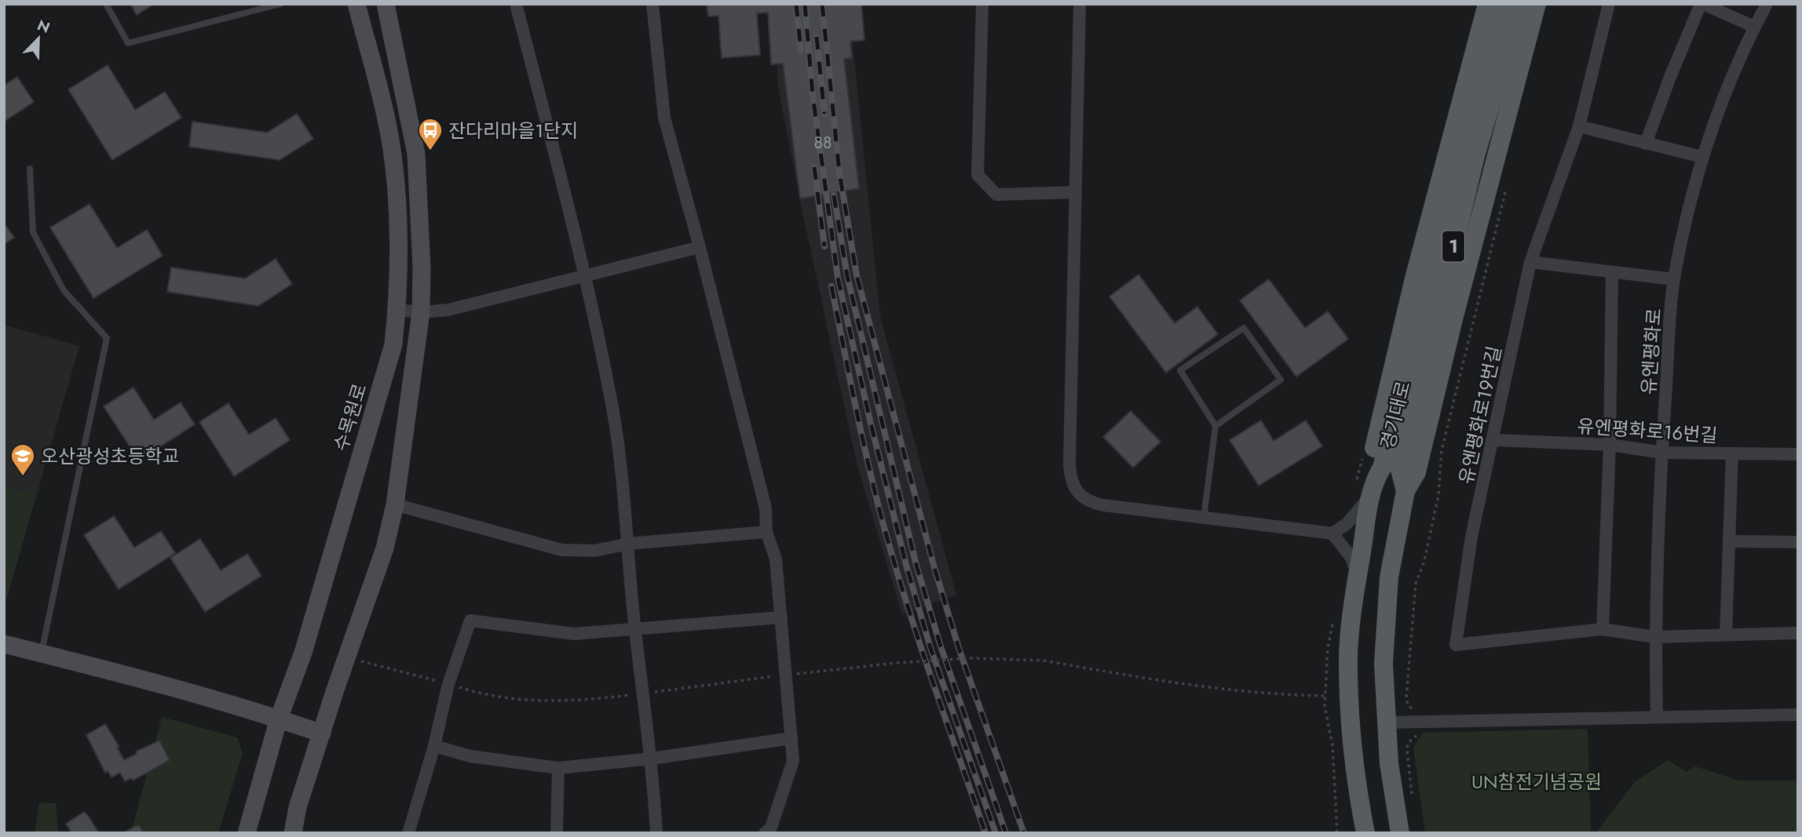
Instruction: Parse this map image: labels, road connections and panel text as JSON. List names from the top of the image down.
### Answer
{
  "streets": {
    "main road": ["1", "경기대로"],
    "street": [
      "유엔평화로",
      "유엔평화로19번길",
      "수목원로",
      "유엔평화로16번길"
    ]
  },
  "crossings": [
    ["유엔평화로", "유엔평화로19번길"],
    ["유엔평화로", "유엔평화로16번길"],
    ["유엔평화로19번길", "유엔평화로16번길"]
  ],
  "parks": ["UN참전기념공원"],
  "places": {
    "bus stop": ["잔다리마을1단지"],
    "school or university": ["오산광성초등학교"]
  },
  "house_numbers": ["88"],
  "north": "top right"
}
